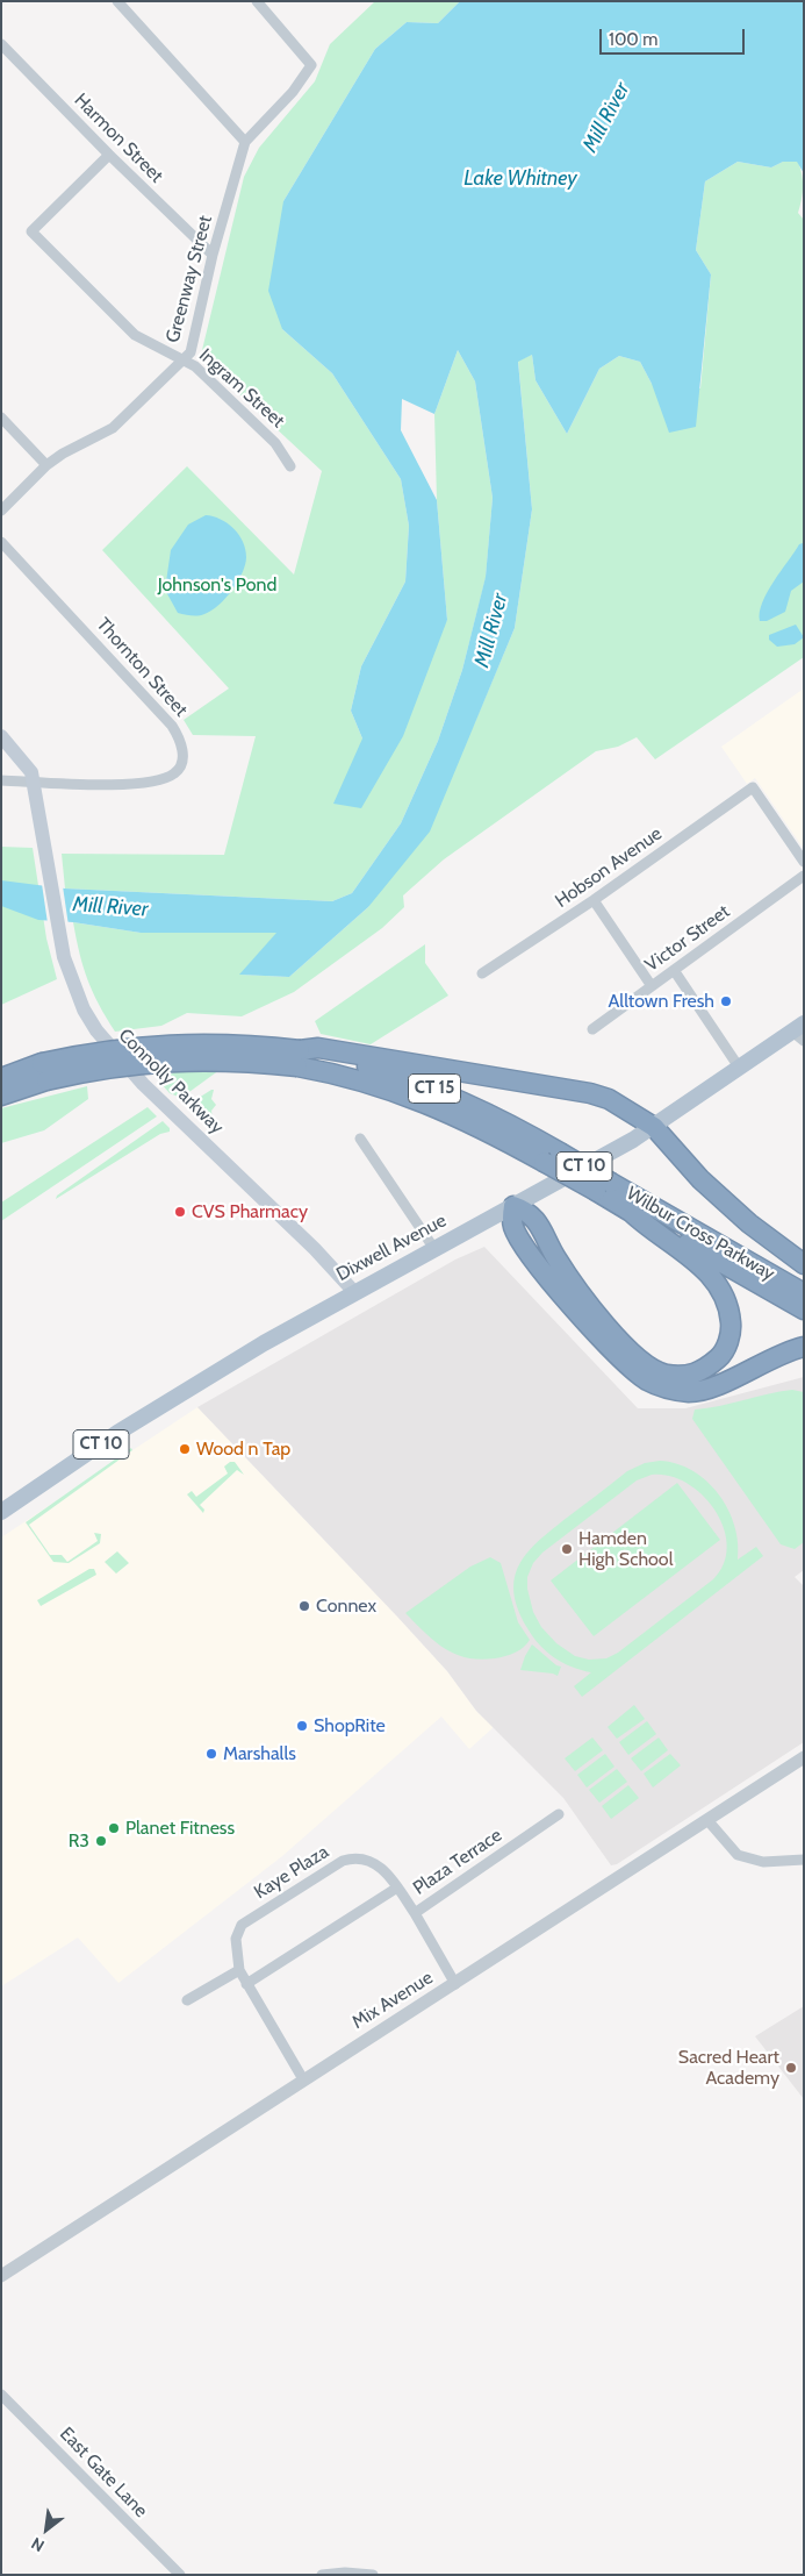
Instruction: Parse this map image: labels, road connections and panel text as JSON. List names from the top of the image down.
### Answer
{
  "streets": {
    "highway": ["CT 15", "Wilbur Cross Parkway"],
    "main road": ["Connolly Parkway", "CT 10", "Dixwell Avenue"],
    "street": [
      "Harmon Street",
      "Greenway Street",
      "Ingram Street",
      "Thornton Street",
      "Hobson Avenue",
      "Victor Street",
      "Plaza Terrace",
      "Kaye Plaza",
      "Mix Avenue",
      "East Gate Lane"
    ]
  },
  "crossings": [
    ["Harmon Street", "Greenway Street"],
    ["Harmon Street", "Ingram Street"],
    ["Greenway Street", "Ingram Street"],
    ["Thornton Street", "Connolly Parkway"],
    ["Connolly Parkway", "Dixwell Avenue"],
    ["Plaza Terrace", "Kaye Plaza"],
    ["Plaza Terrace", "Mix Avenue"]
  ],
  "water": ["Mill River", "Lake Whitney"],
  "parks": ["Johnson's Pond"],
  "places": [
    "Alltown Fresh",
    "CVS Pharmacy",
    "Wood n Tap",
    "Hamden High School",
    "Connex",
    "ShopRite",
    "Marshalls",
    "Planet Fitness",
    "R3",
    "Sacred Heart Academy"
  ],
  "scale_bar": "100 m",
  "north": "bottom left"
}
